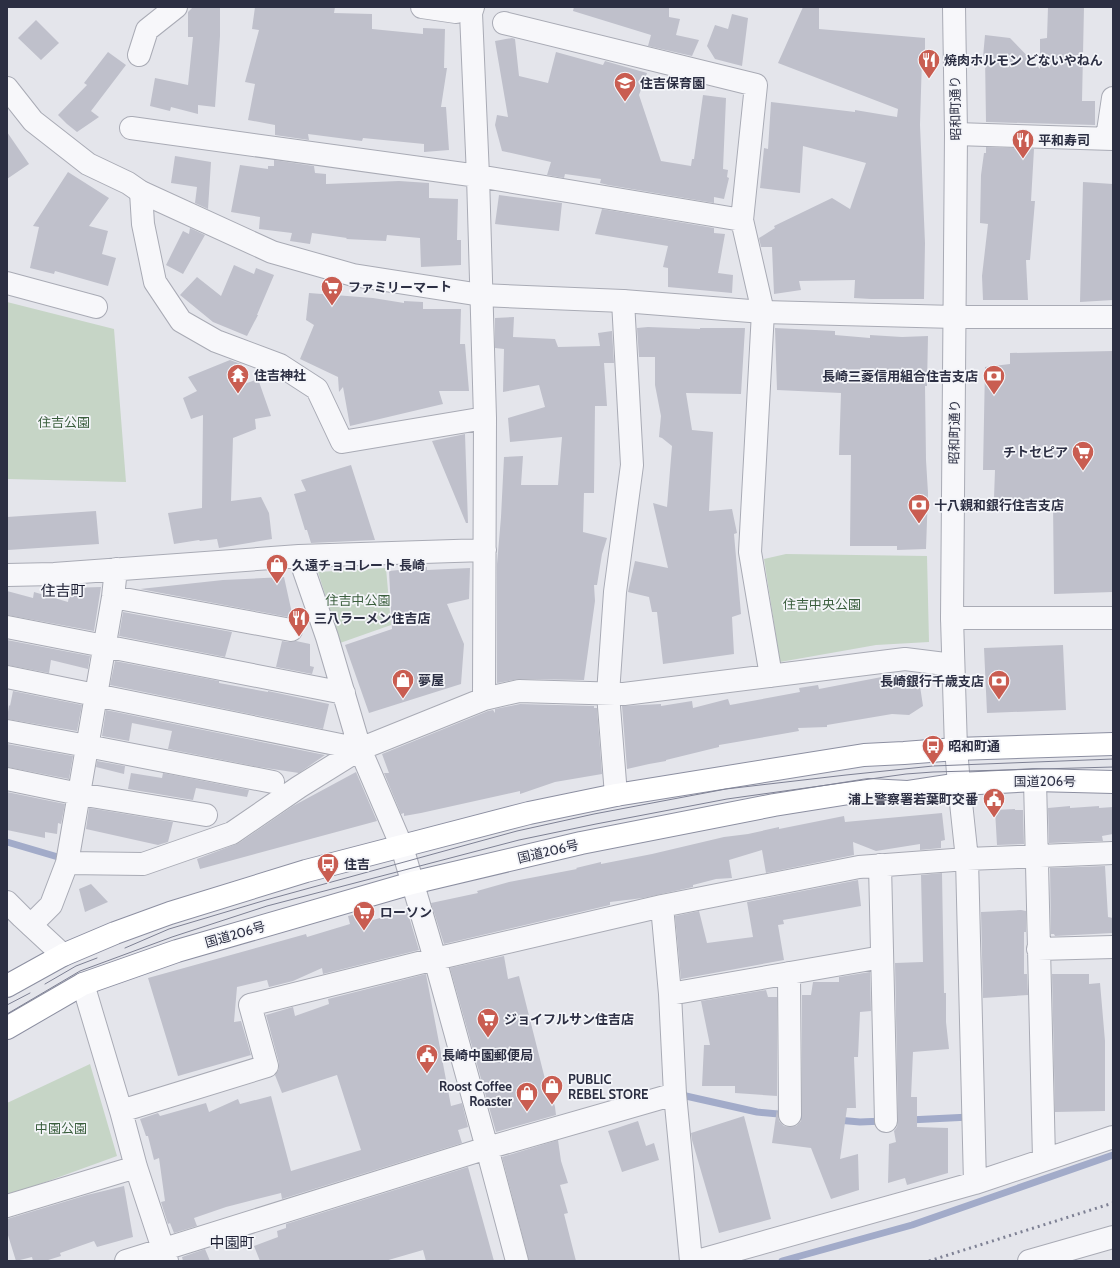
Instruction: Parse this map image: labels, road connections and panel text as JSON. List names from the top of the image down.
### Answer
{
  "streets": {
    "highway": ["国道206号"],
    "street": ["昭和町通り"]
  },
  "crossings": [
    ["昭和町通り", "国道206号"]
  ],
  "districts": ["住吉町", "中園町"],
  "parks": [
    "住吉公園",
    "住吉中公園",
    "住吉中央公園",
    "中園公園"
  ],
  "places": {
    "restaurant": ["焼肉ホルモン どないやねん", "平和寿司", "三八ラーメン住吉店"],
    "school or university": ["住吉保育園"],
    "supermarket": [
      "ファミリーマート",
      "チトセピア",
      "ローソン",
      "ジョイフルサン住吉店"
    ],
    "temple": ["住吉神社"],
    "bank": ["長崎三菱信用組合住吉支店", "十八親和銀行住吉支店", "長崎銀行千歳支店"],
    "shop": [
      "久遠チョコレート 長崎",
      "夢屋",
      "PUBLIC REBEL STORE",
      "Roost Coffee Roaster"
    ],
    "bus stop": ["昭和町通", "住吉"],
    "public building": ["浦上警察署若葉町交番", "長崎中園郵便局"]
  }
}
